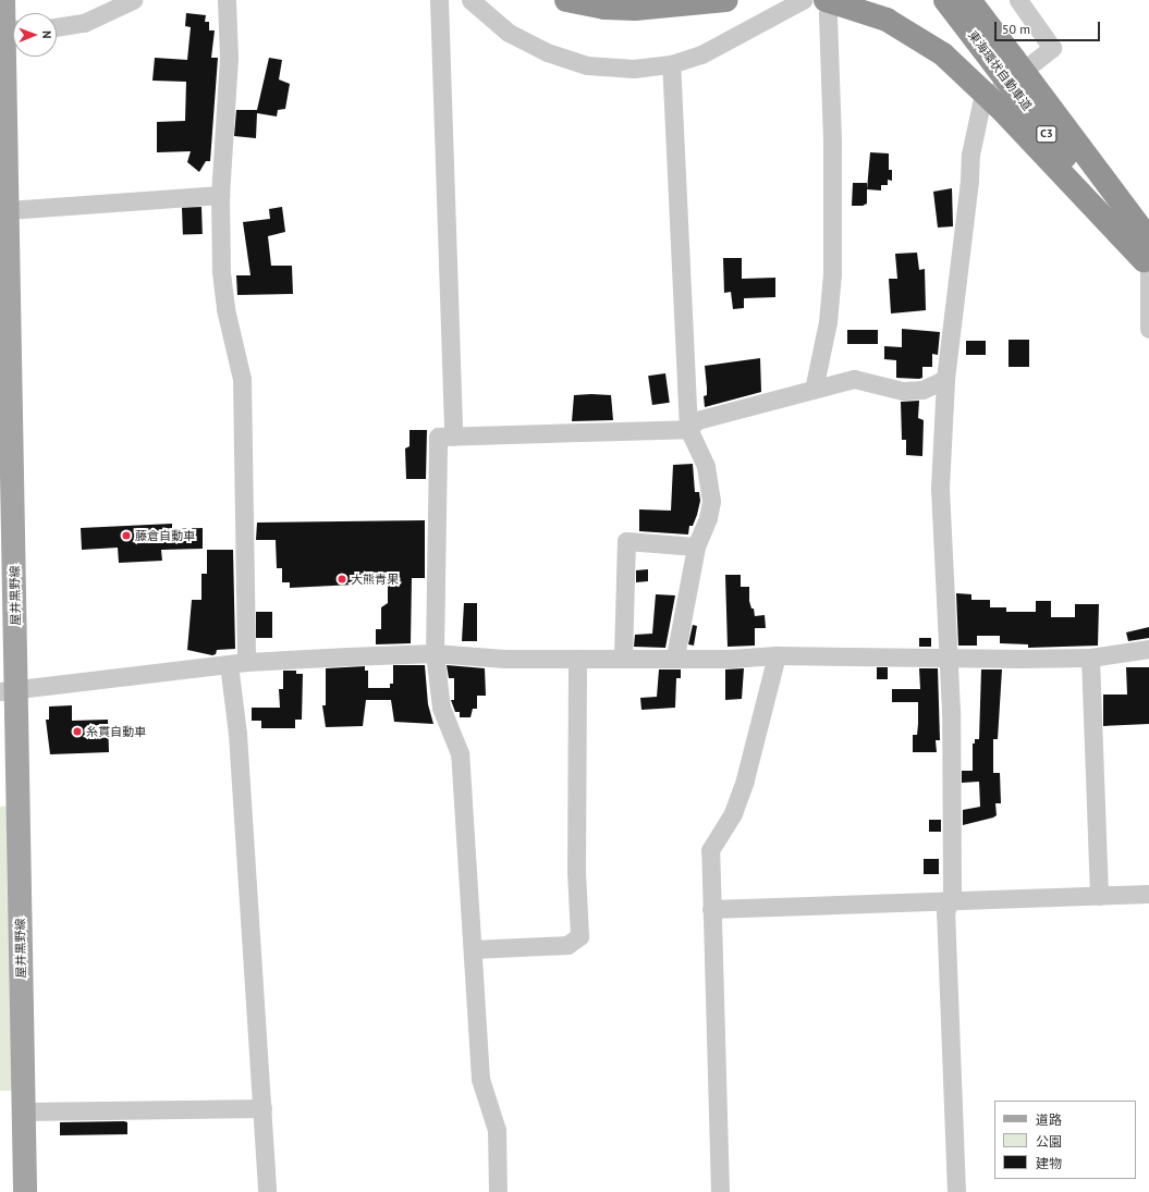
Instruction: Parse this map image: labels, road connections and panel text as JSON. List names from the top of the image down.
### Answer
{
  "streets": {
    "highway": ["東海環状自動車道", "C3"],
    "main road": ["屋井黒野線"]
  },
  "places": ["藤倉自動車", "大熊青果", "糸貫自動車"],
  "legend": ["道路", "公園", "建物"],
  "scale_bar": "50 m",
  "north": "right"
}
